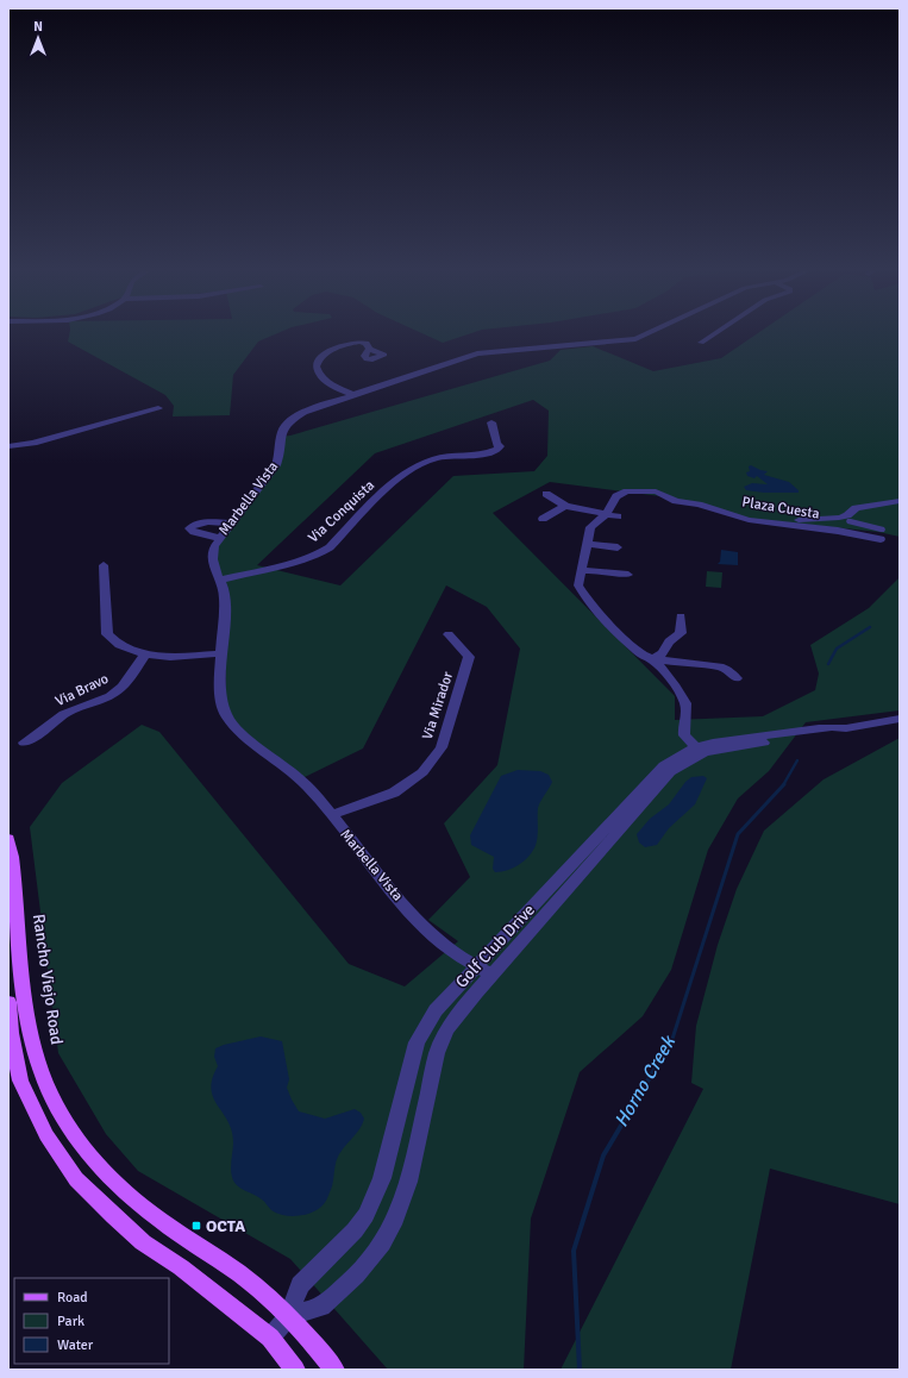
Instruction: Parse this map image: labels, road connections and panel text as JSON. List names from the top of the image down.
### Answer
{
  "streets": {
    "main road": ["Rancho Viejo Road"],
    "street": [
      "Marbella Vista",
      "Plaza Cuesta",
      "Via Conquista",
      "Via Bravo",
      "Via Mirador",
      "Golf Club Drive"
    ]
  },
  "crossings": [
    ["Marbella Vista", "Via Conquista"],
    ["Marbella Vista", "Via Mirador"],
    ["Marbella Vista", "Golf Club Drive"],
    ["Golf Club Drive", "Rancho Viejo Road"]
  ],
  "water": ["Horno Creek"],
  "places": {
    "transit": ["OCTA"]
  },
  "legend": ["Road", "Park", "Water"],
  "north": "top"
}
